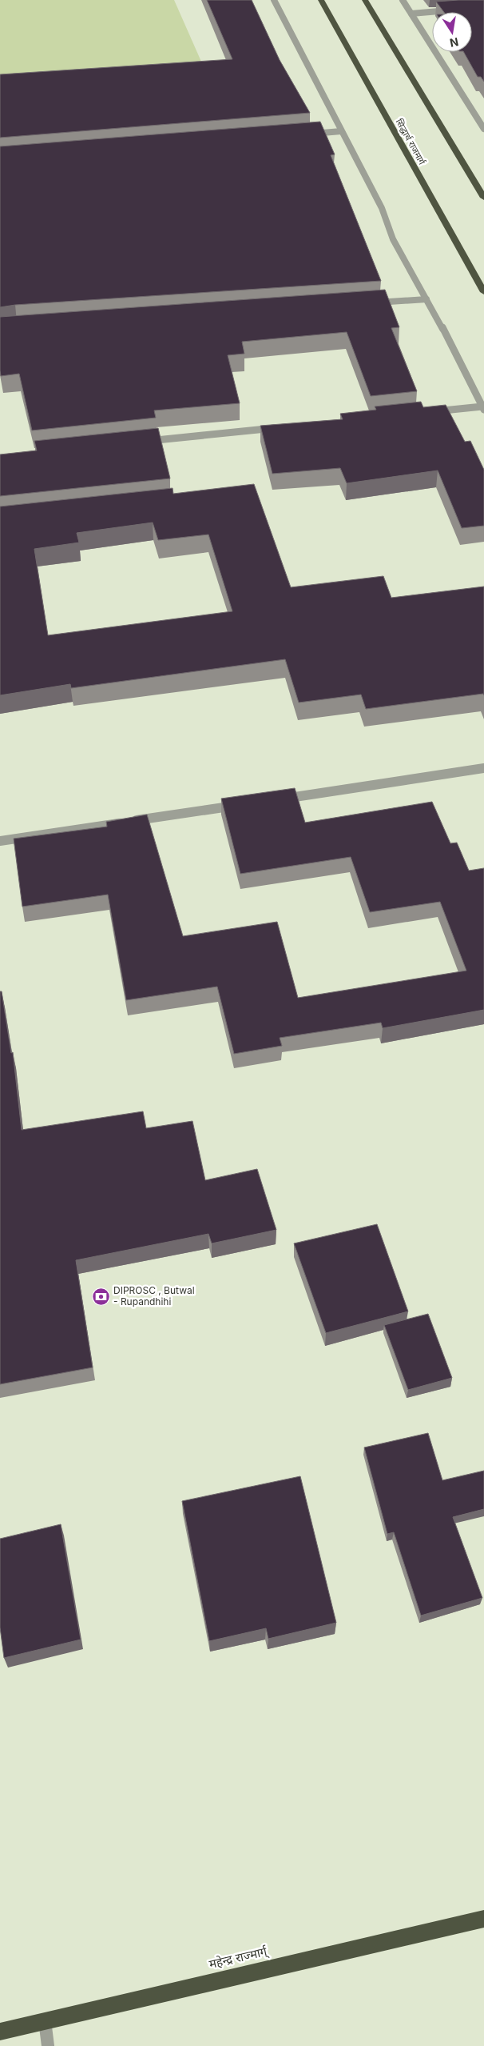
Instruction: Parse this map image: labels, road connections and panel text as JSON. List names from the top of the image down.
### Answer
{
  "streets": {
    "highway": ["सिद्धार्थ राजमार्ग", "महेन्द्र राज्मार्ग्"]
  },
  "places": {
    "bank": ["DIPROSC , Butwal - Rupandhihi"]
  },
  "north": "bottom"
}
